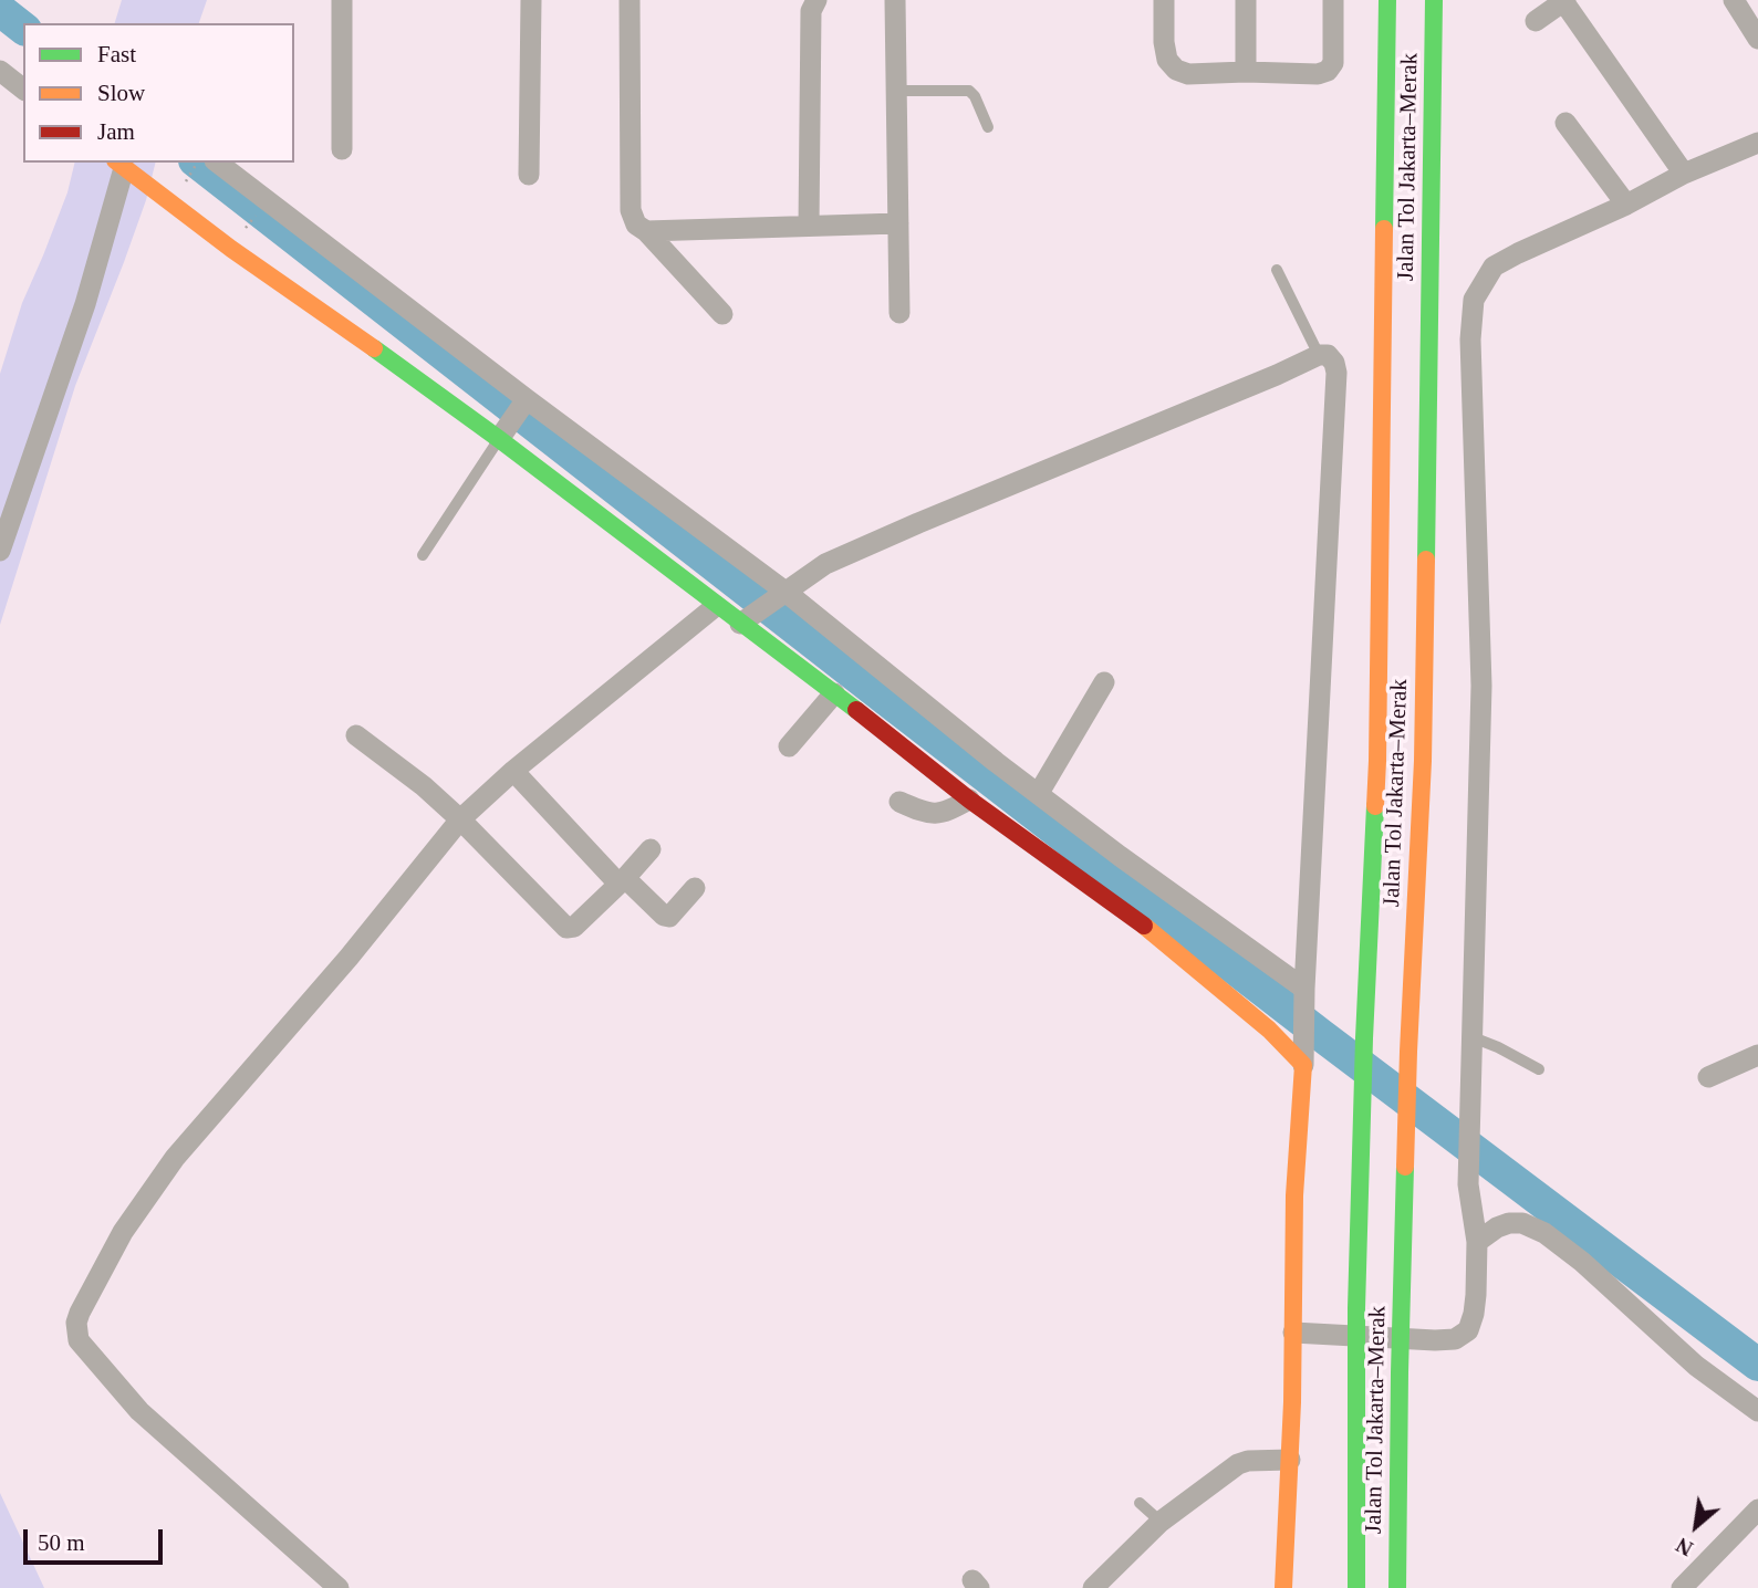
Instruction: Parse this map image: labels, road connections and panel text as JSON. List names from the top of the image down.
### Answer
{
  "streets": {
    "main road": ["Jalan Tol Jakarta–Merak"]
  },
  "legend": ["Fast", "Slow", "Jam"],
  "scale_bar": "50 m",
  "north": "bottom left"
}
